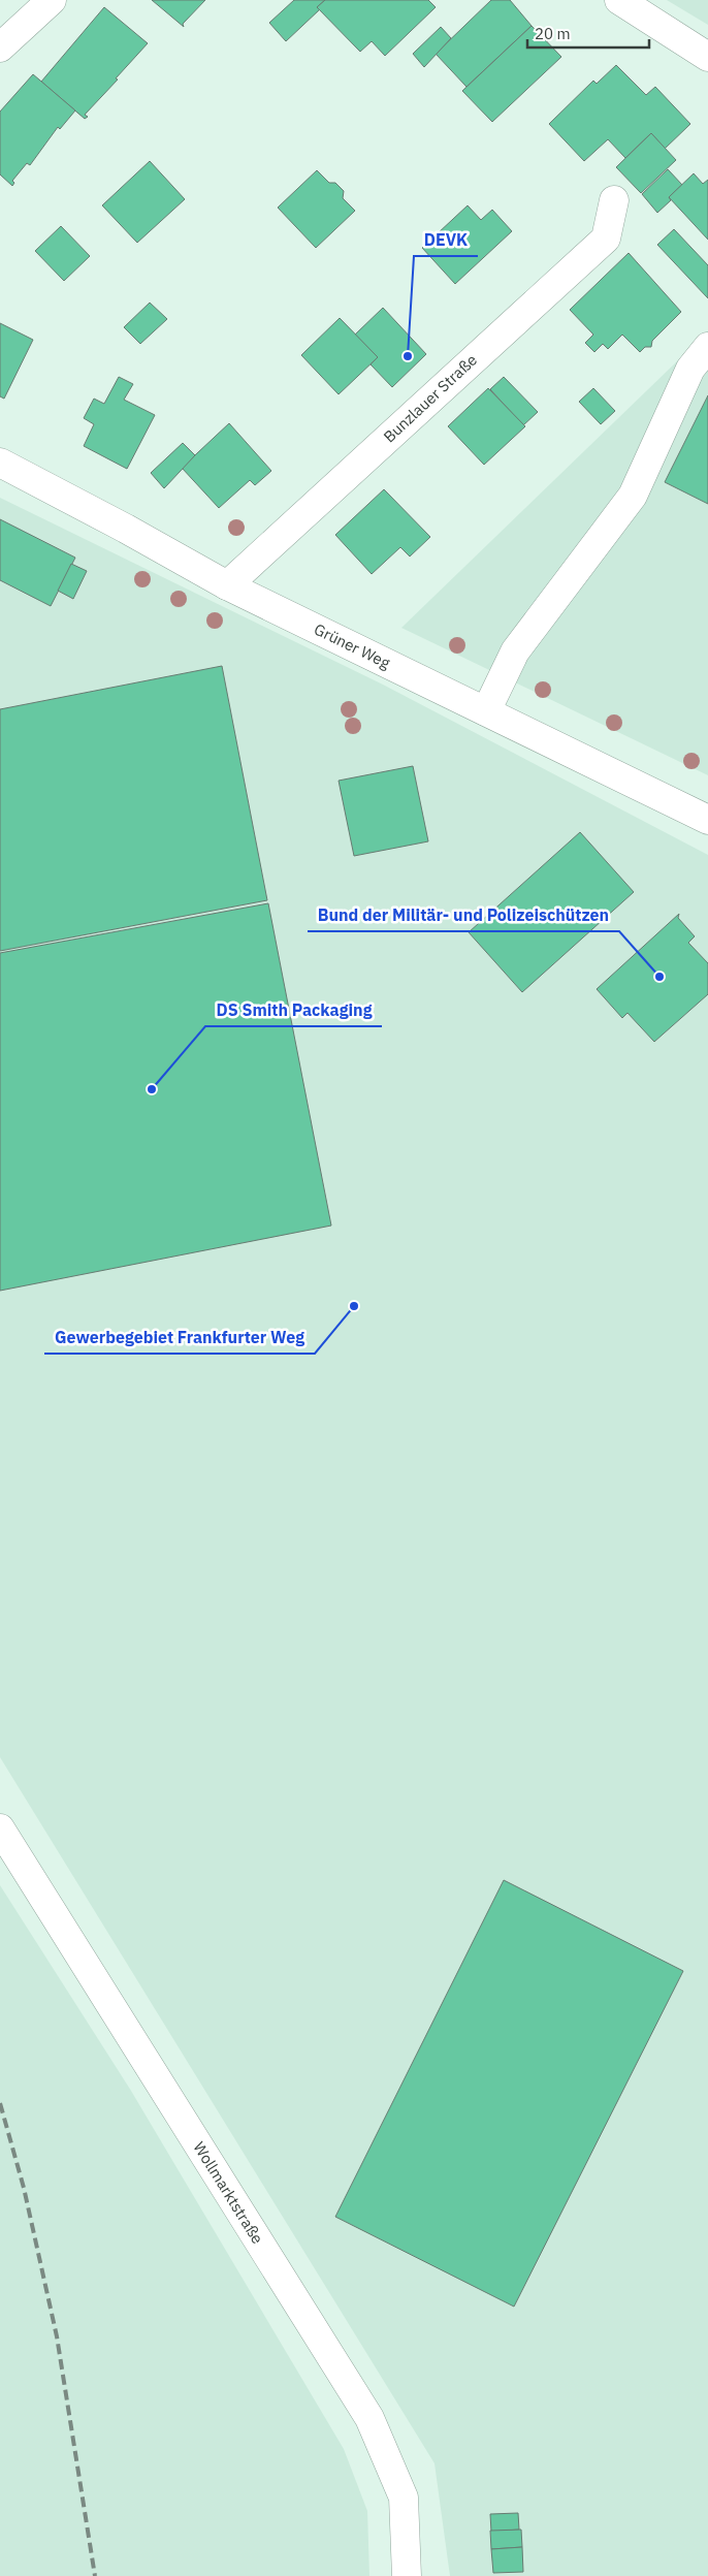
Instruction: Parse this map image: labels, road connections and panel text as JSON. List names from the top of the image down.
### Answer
{
  "streets": {
    "street": ["Bunzlauer Straße", "Grüner Weg", "Wollmarktstraße"]
  },
  "crossings": [
    ["Bunzlauer Straße", "Grüner Weg"]
  ],
  "places": [
    "DEVK",
    "Bund der Militär- und Polizeischützen",
    "DS Smith Packaging",
    "Gewerbegebiet Frankfurter Weg"
  ],
  "scale_bar": "20 m"
}
